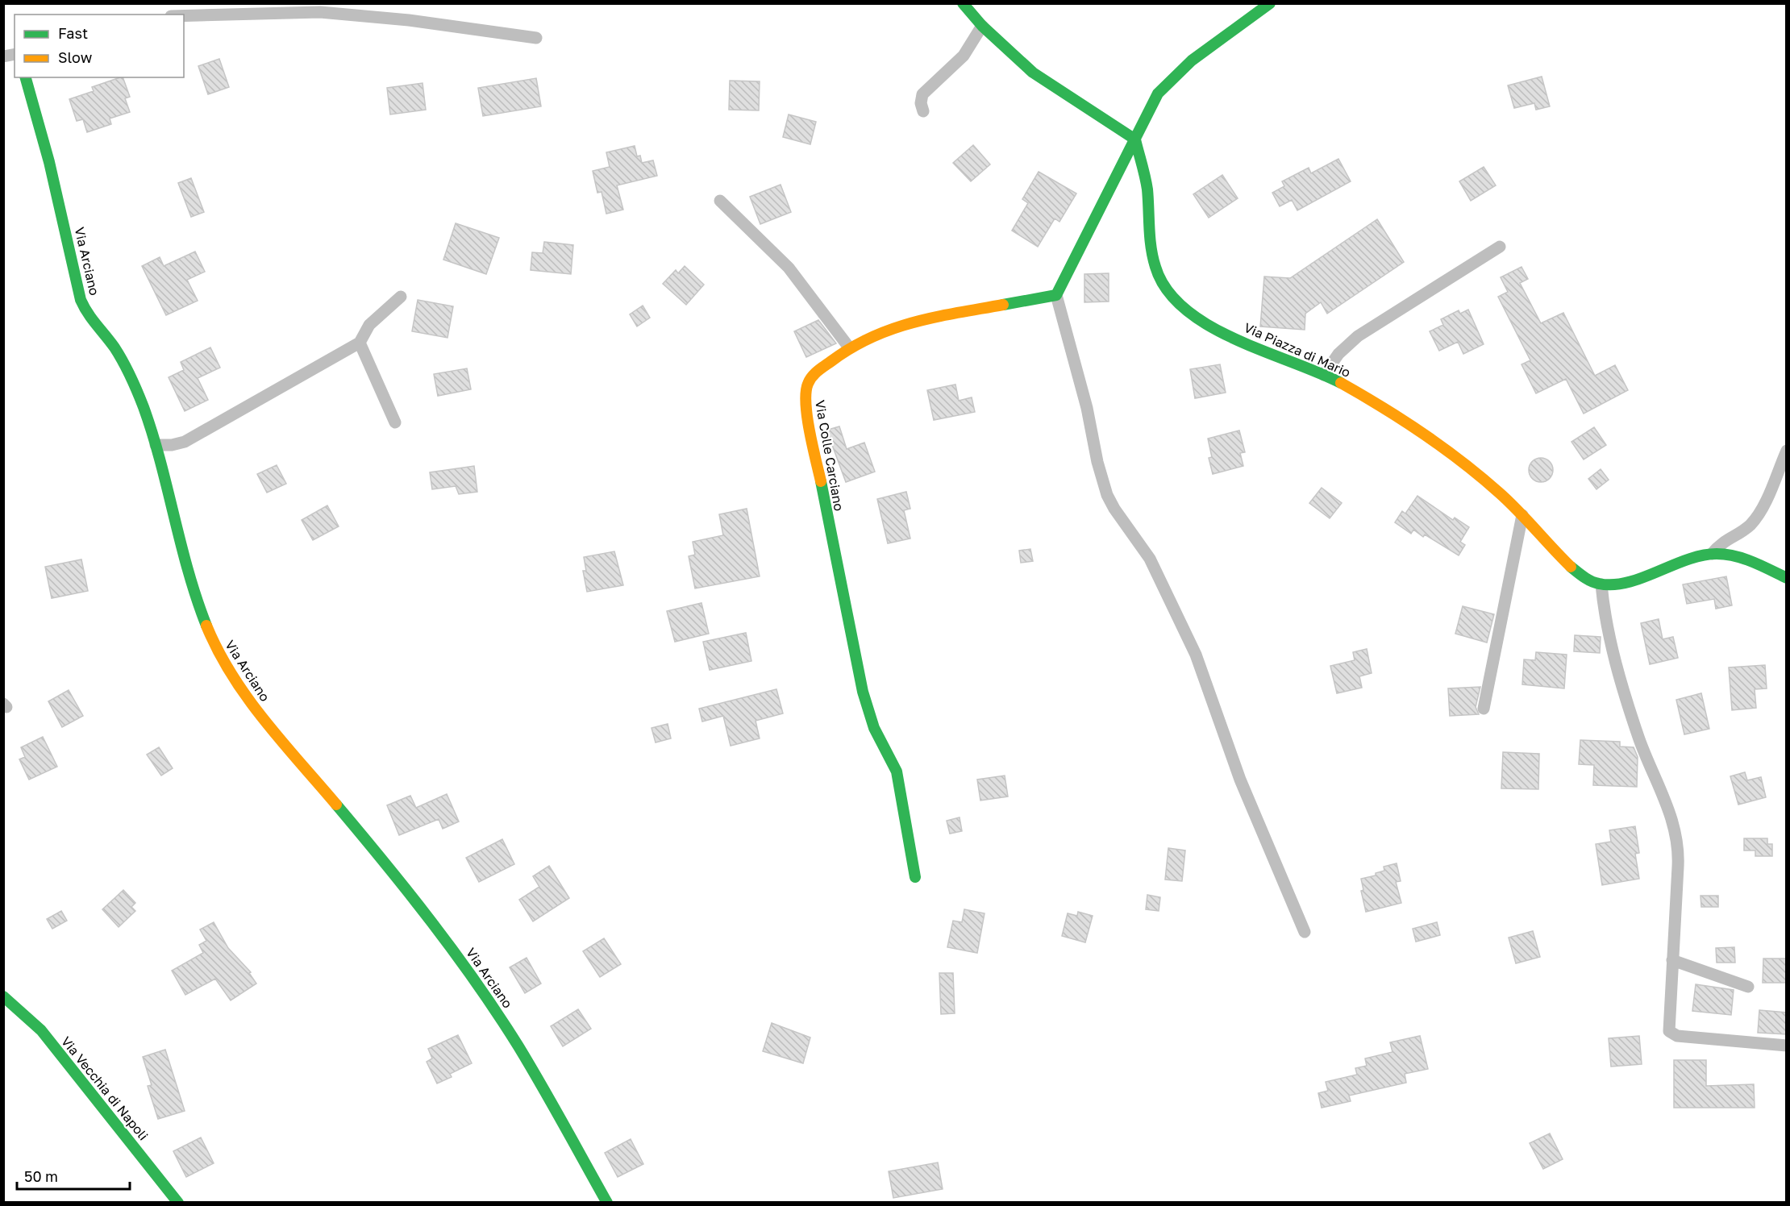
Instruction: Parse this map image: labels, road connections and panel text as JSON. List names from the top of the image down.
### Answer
{
  "streets": {
    "street": [
      "Via Arciano",
      "Via Piazza di Mario",
      "Via Colle Carciano",
      "Via Vecchia di Napoli"
    ]
  },
  "legend": ["Fast", "Slow"],
  "scale_bar": "50 m"
}
